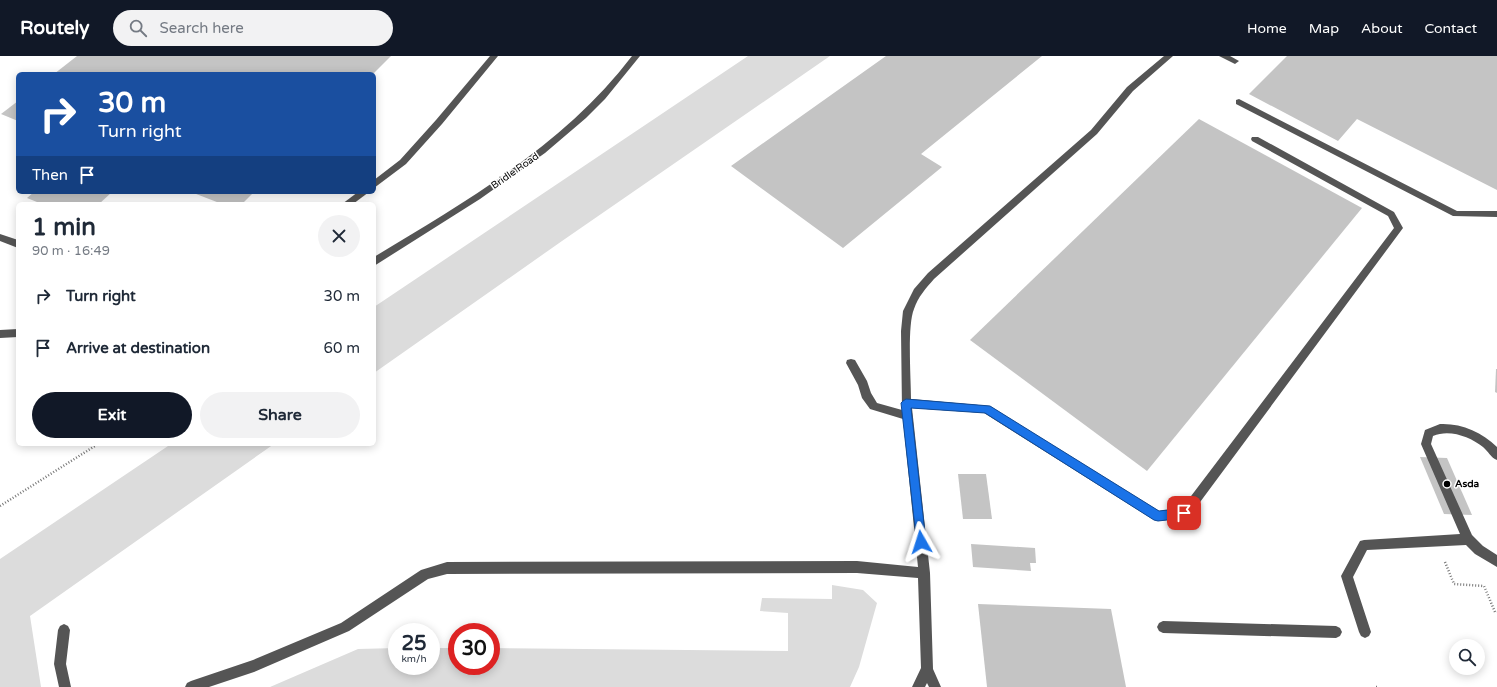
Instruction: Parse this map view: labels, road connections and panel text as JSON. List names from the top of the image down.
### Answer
{
  "streets": {
    "street": ["Bridle Road"]
  },
  "places": ["Asda"],
  "page": {
    "header": "Routely",
    "search": "Search here",
    "nav": [
      "Home",
      "Map",
      "About",
      "Contact"
    ],
    "turn": ["30 m", "Turn right"],
    "then": "Then",
    "heading": ["1 min", "90 m · 16:49"],
    "list": [
      {
        "name": "Turn right",
        "value": "30 m"
      },
      {
        "name": "Arrive at destination",
        "value": "60 m"
      }
    ],
    "buttons": ["Exit", "Share"],
    "speed": "25 km/h",
    "limit": "30"
  }
}
